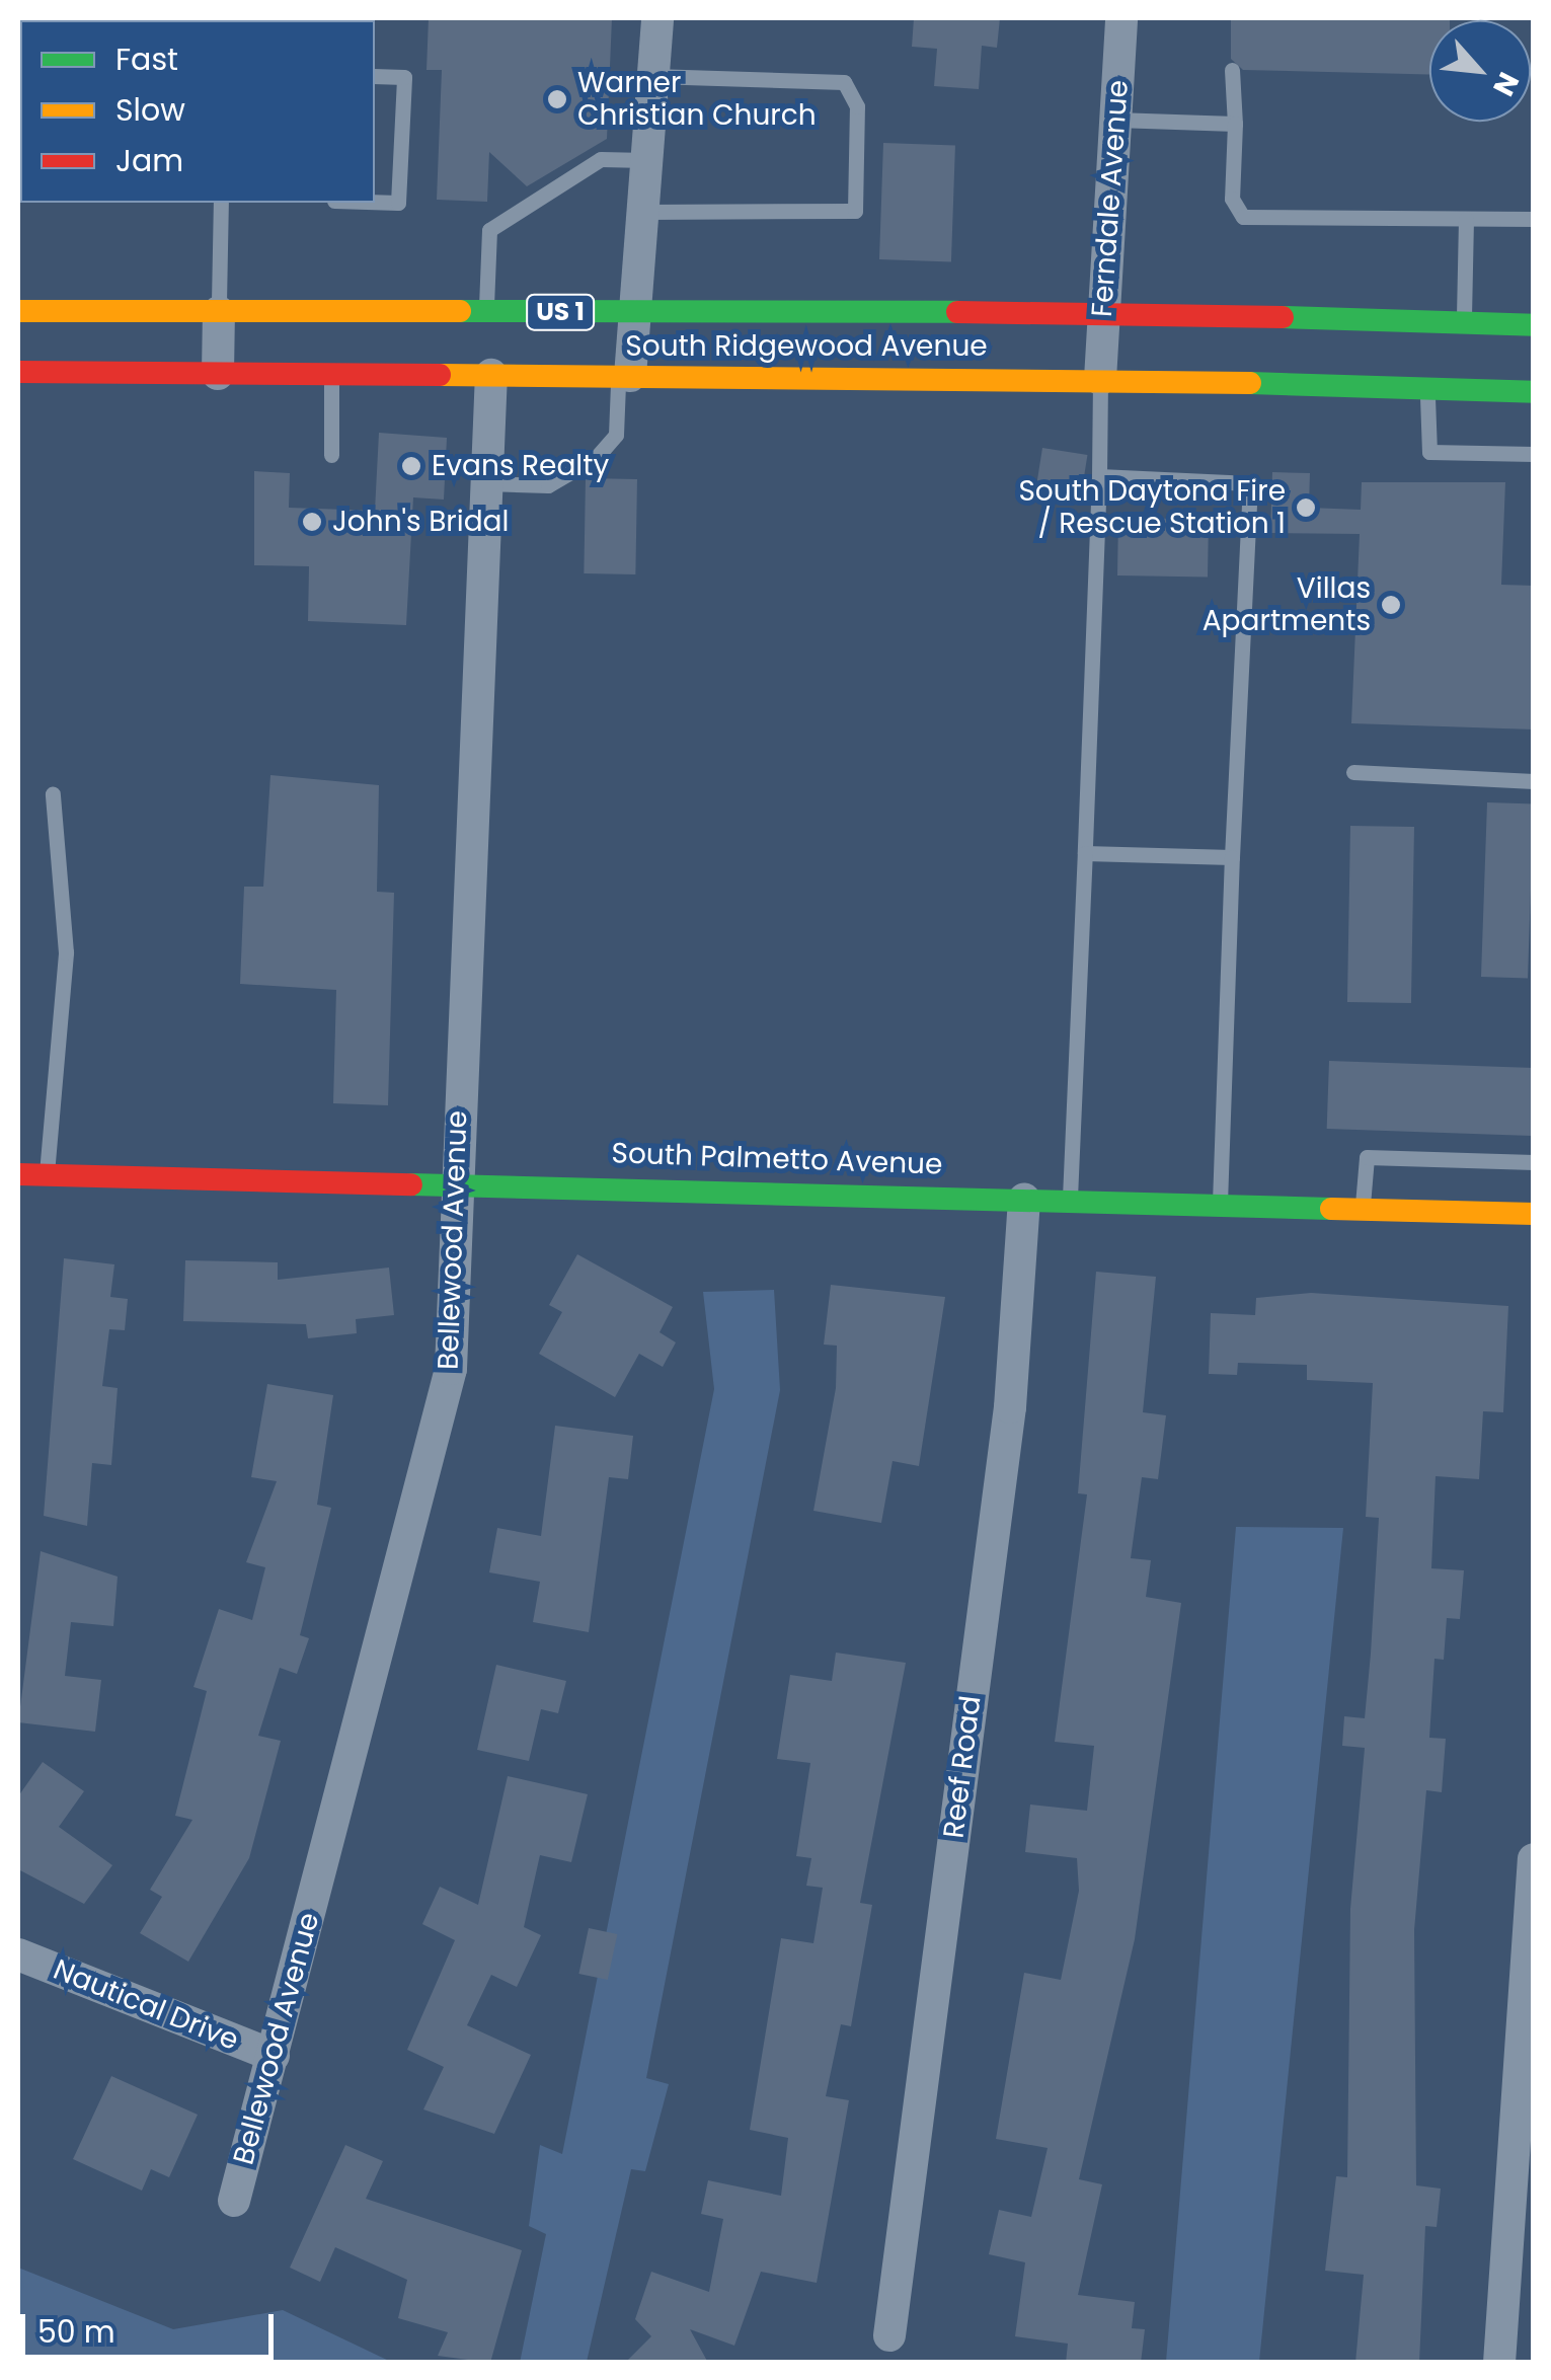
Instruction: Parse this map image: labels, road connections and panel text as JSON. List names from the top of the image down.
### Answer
{
  "streets": {
    "main road": ["US 1", "South Ridgewood Avenue", "South Palmetto Avenue"],
    "street": [
      "Ferndale Avenue",
      "Bellewood Avenue",
      "Reef Road",
      "Nautical Drive"
    ]
  },
  "crossings": [
    ["Ferndale Avenue", "South Ridgewood Avenue"],
    ["South Ridgewood Avenue", "Bellewood Avenue"],
    ["South Palmetto Avenue", "Bellewood Avenue"],
    ["South Palmetto Avenue", "Reef Road"],
    ["Bellewood Avenue", "Nautical Drive"]
  ],
  "places": [
    "Warner Christian Church",
    "Evans Realty",
    "South Daytona Fire / Rescue Station 1",
    "John's Bridal",
    "Villas Apartments"
  ],
  "legend": ["Fast", "Slow", "Jam"],
  "scale_bar": "50 m",
  "north": "bottom right"
}
